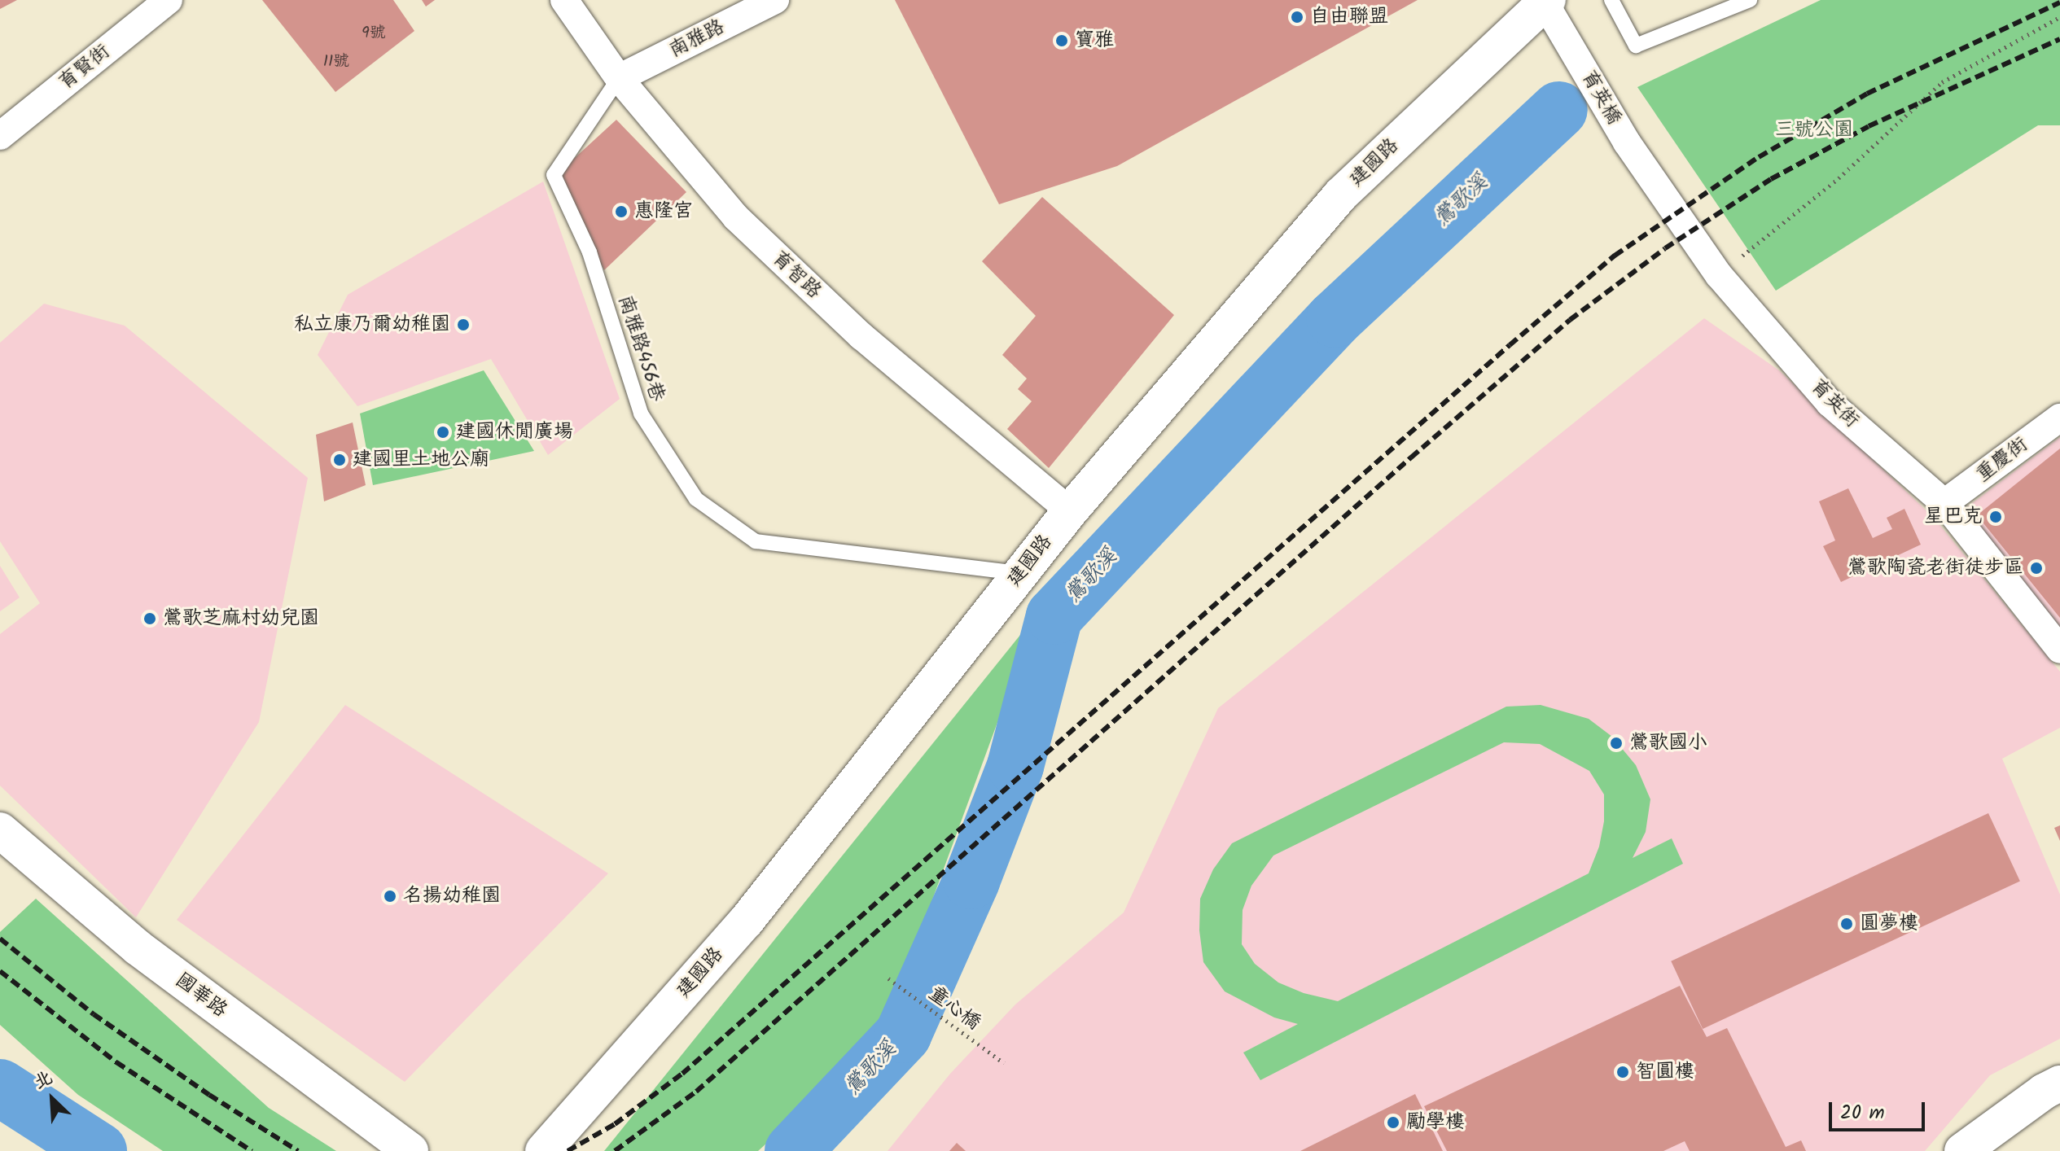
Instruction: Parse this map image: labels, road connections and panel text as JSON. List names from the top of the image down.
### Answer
{
  "streets": {
    "street": [
      "南雅路",
      "育賢街",
      "育英橋",
      "建國路",
      "育智路",
      "育英街",
      "重慶街",
      "國華路"
    ],
    "lane": ["南雅路456巷"],
    "path": ["童心橋"]
  },
  "crossings": [
    ["南雅路", "育智路"],
    ["南雅路", "南雅路456巷"],
    ["育英橋", "建國路"],
    ["育英橋", "育英街"],
    ["建國路", "育智路"],
    ["建國路", "南雅路456巷"],
    ["育智路", "南雅路456巷"],
    ["育英街", "重慶街"]
  ],
  "water": ["鶯歌溪"],
  "parks": ["三號公園"],
  "places": [
    "自由聯盟",
    "寶雅",
    "惠隆宮",
    "私立康乃爾幼稚園",
    "建國休閒廣場",
    "建國里土地公廟",
    "星巴克",
    "鶯歌陶瓷老街徒步區",
    "鶯歌芝麻村幼兒園",
    "鶯歌國小",
    "名揚幼稚園",
    "圓夢樓",
    "智圓樓",
    "勵學樓"
  ],
  "house_numbers": ["9號", "11號"],
  "scale_bar": "20 m",
  "north": "top left"
}
